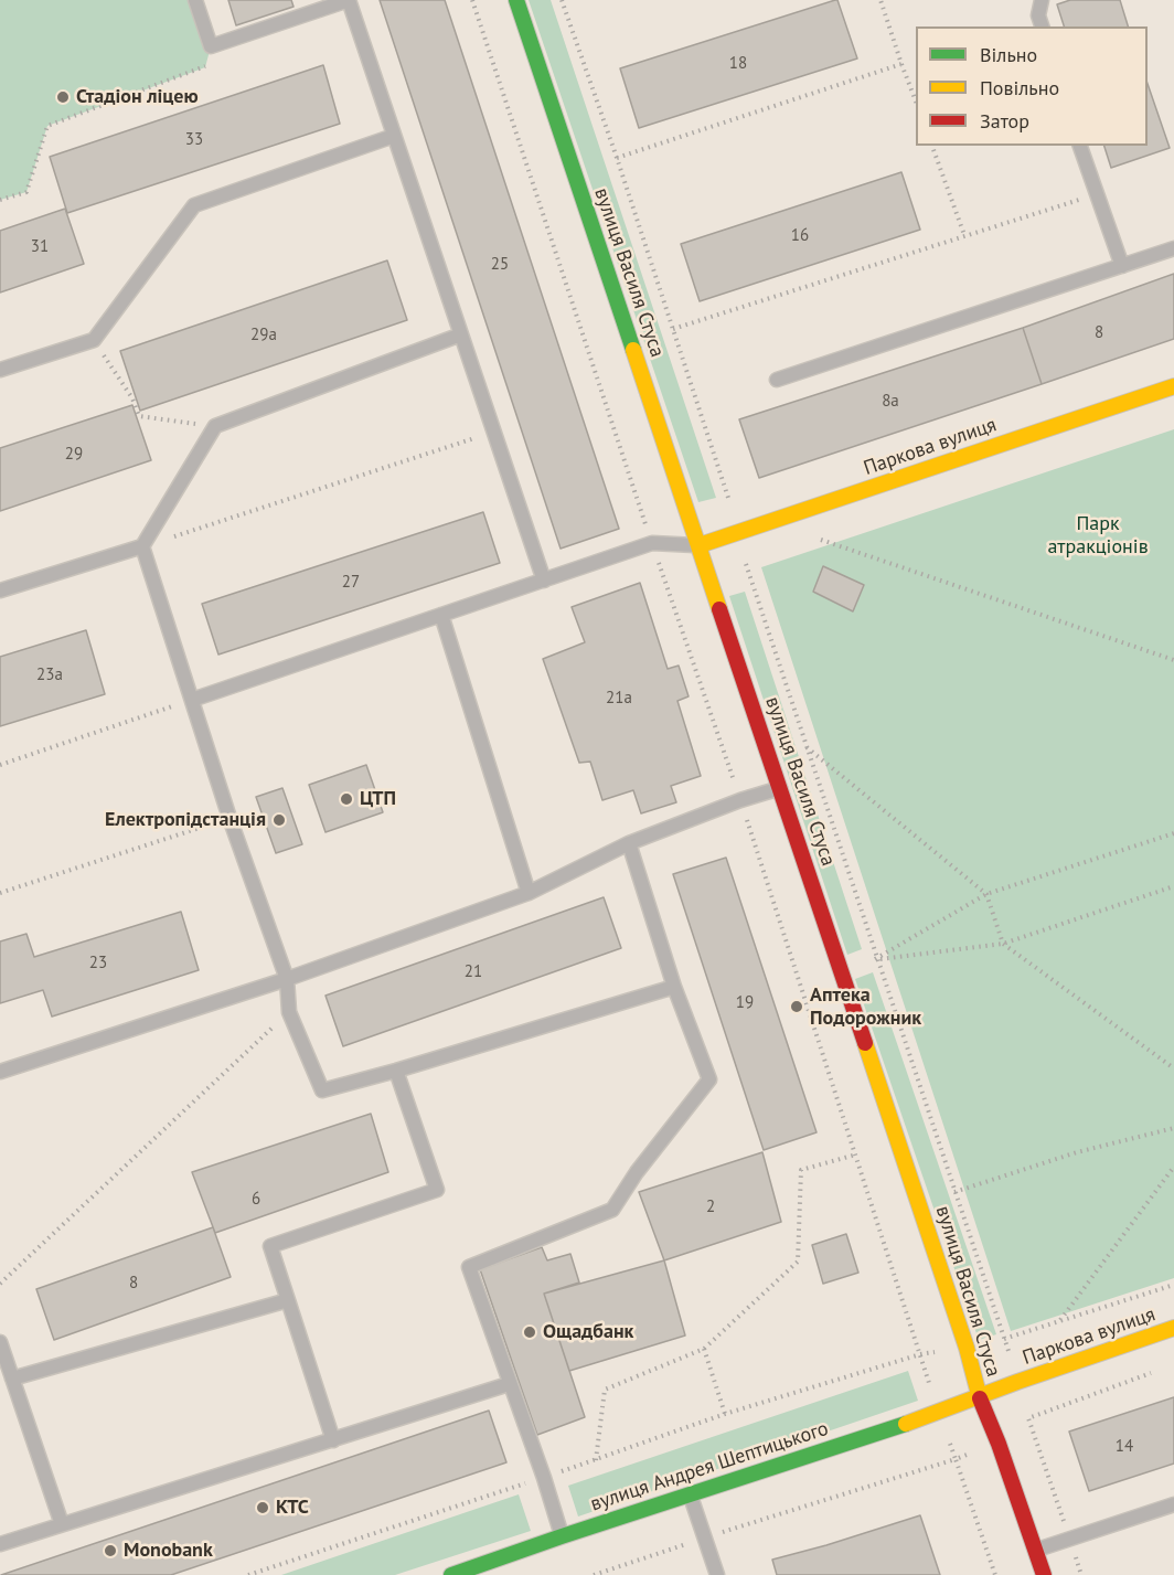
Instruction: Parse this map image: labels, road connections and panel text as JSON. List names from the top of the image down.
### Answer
{
  "streets": {
    "street": ["вулиця Василя Стуса", "Паркова вулиця", "вулиця Андрея Шептицького"]
  },
  "crossings": [
    ["вулиця Василя Стуса", "Паркова вулиця"],
    ["вулиця Василя Стуса", "вулиця Андрея Шептицького"],
    ["Паркова вулиця", "вулиця Андрея Шептицького"]
  ],
  "parks": ["Парк атракціонів"],
  "places": [
    "Стадіон ліцею",
    "ЦТП",
    "Електропідстанція",
    "Аптека Подорожник",
    "Ощадбанк",
    "КТС",
    "Monobank"
  ],
  "house_numbers": [
    "18",
    "33",
    "16",
    "31",
    "25",
    "8",
    "29а",
    "8а",
    "29",
    "27",
    "23а",
    "21а",
    "23",
    "21",
    "19",
    "6",
    "2",
    "8",
    "14"
  ],
  "legend": ["Вільно", "Повільно", "Затор"]
}
